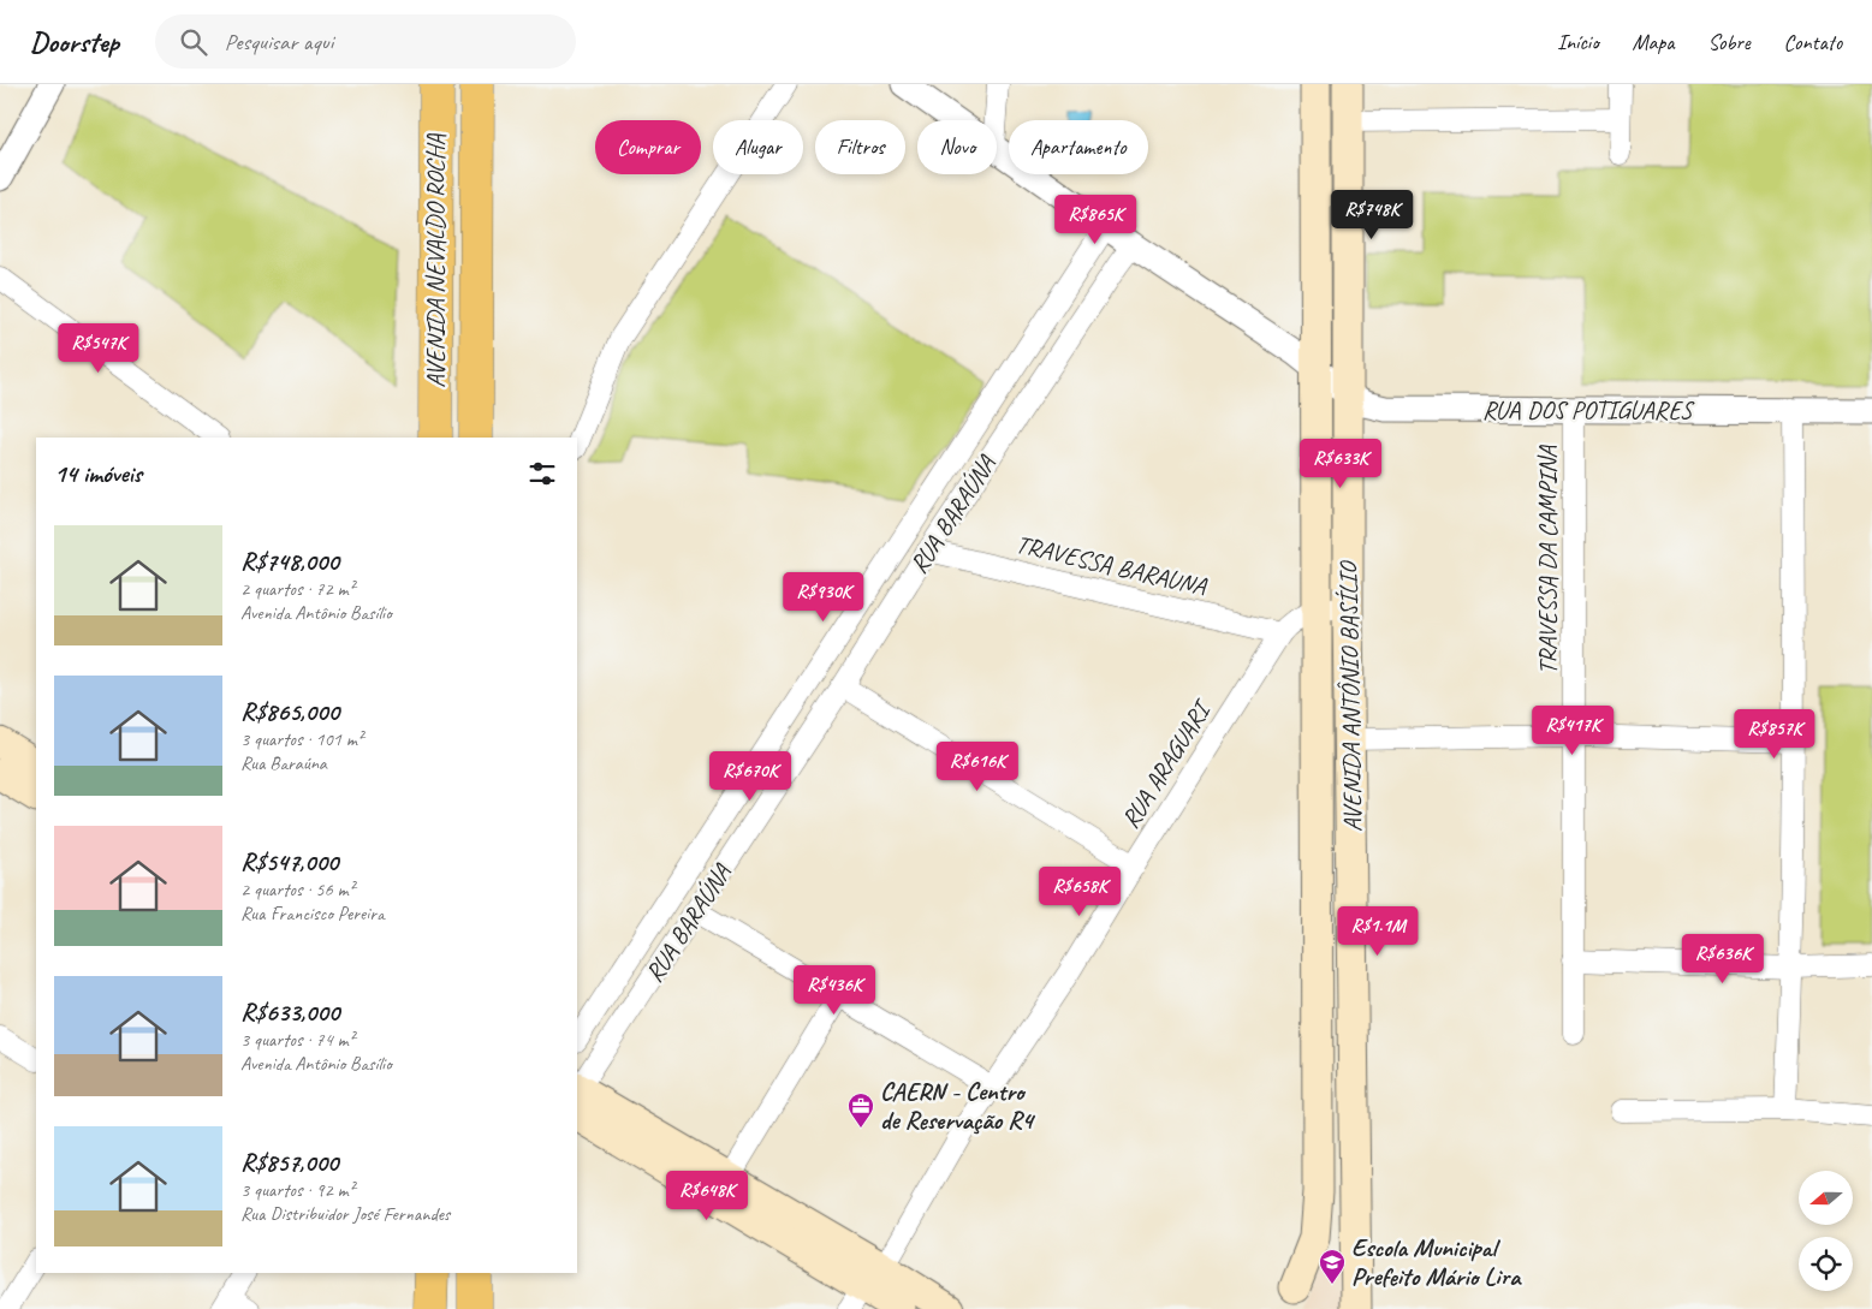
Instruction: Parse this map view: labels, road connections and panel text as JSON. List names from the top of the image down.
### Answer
{
  "streets": {
    "highway": ["AVENIDA NEVALDO ROCHA"],
    "main road": ["AVENIDA ANTÔNIO BASÍLIO"],
    "street": [
      "RUA DOS POTIGUARES",
      "RUA BARAÚNA",
      "TRAVESSA DA CAMPINA",
      "TRAVESSA BARAUNA",
      "RUA ARAGUARI"
    ]
  },
  "crossings": [
    ["RUA DOS POTIGUARES", "RUA BARAÚNA"],
    ["RUA DOS POTIGUARES", "TRAVESSA DA CAMPINA"],
    ["RUA DOS POTIGUARES", "AVENIDA ANTÔNIO BASÍLIO"],
    ["RUA BARAÚNA", "TRAVESSA BARAUNA"],
    ["TRAVESSA BARAUNA", "RUA ARAGUARI"],
    ["AVENIDA ANTÔNIO BASÍLIO", "RUA ARAGUARI"]
  ],
  "places": {
    "office": ["CAERN - Centro de Reservação R4"],
    "school or university": ["Escola Municipal Prefeito Mário Lira"]
  },
  "north": "left",
  "page": {
    "header": "Doorstep",
    "search": "Pesquisar aqui",
    "nav": [
      "Início",
      "Mapa",
      "Sobre",
      "Contato"
    ],
    "chip": [
      "Comprar",
      "Alugar",
      "Filtros",
      "Novo",
      "Apartamento"
    ],
    "price": [
      "R$748K",
      "R$865K",
      "R$547K",
      "R$633K",
      "R$930K",
      "R$417K",
      "R$857K",
      "R$616K",
      "R$670K",
      "R$658K",
      "R$1.1M",
      "R$636K",
      "R$436K",
      "R$648K"
    ],
    "heading": "14 imóveis",
    "list": [
      {
        "name": "R$748,000",
        "note": "2 quartos · 72 m² · Avenida Antônio Basílio"
      },
      {
        "name": "R$865,000",
        "note": "3 quartos · 101 m² · Rua Baraúna"
      },
      {
        "name": "R$547,000",
        "note": "2 quartos · 56 m² · Rua Francisco Pereira"
      },
      {
        "name": "R$633,000",
        "note": "3 quartos · 74 m² · Avenida Antônio Basílio"
      },
      {
        "name": "R$857,000",
        "note": "3 quartos · 92 m² · Rua Distribuidor José Fernandes"
      }
    ]
  }
}
